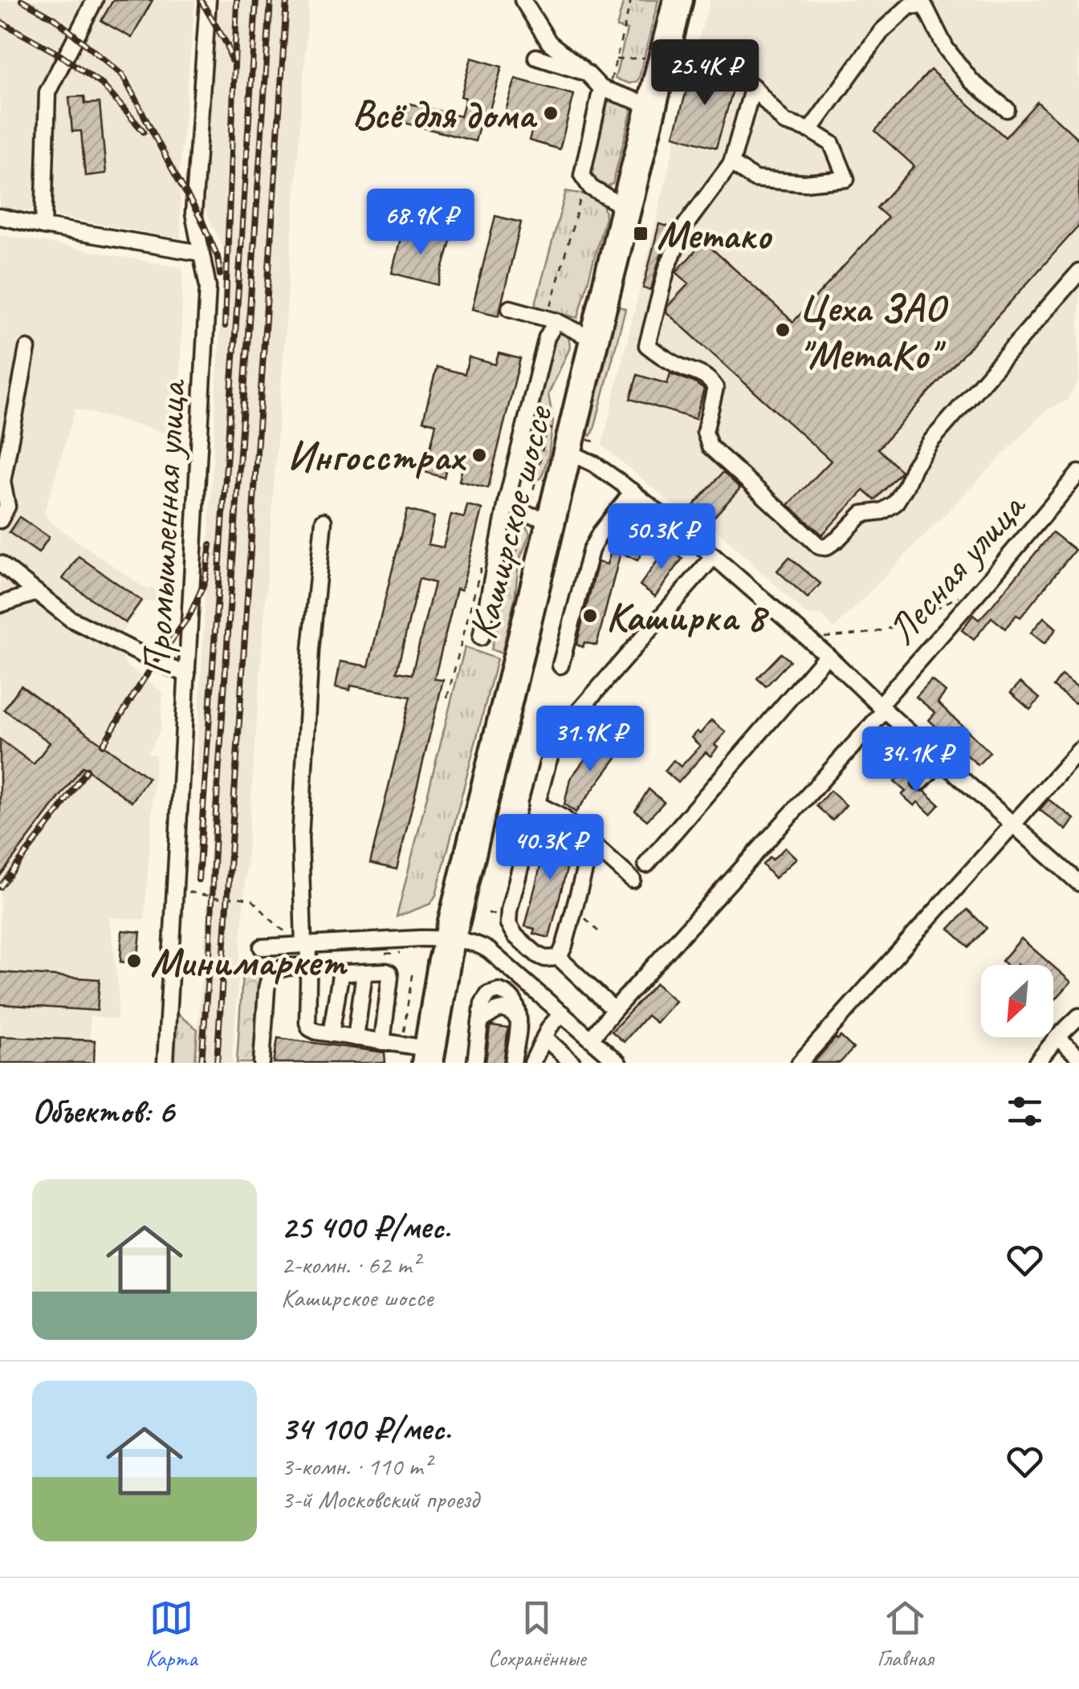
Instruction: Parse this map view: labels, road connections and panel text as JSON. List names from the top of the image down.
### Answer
{
  "streets": {
    "main road": ["Каширское шоссе"],
    "street": ["Промышленная улица", "Лесная улица"]
  },
  "places": {
    "other": [
      "Всё для дома",
      "Цеха ЗАО \"МетаКо\"",
      "Ингосстрах",
      "Каширка 8",
      "Минимаркет"
    ],
    "transit": ["Метако"]
  },
  "north": "bottom left",
  "page": {
    "price": [
      "25.4K ₽",
      "68.9K ₽",
      "50.3K ₽",
      "31.9K ₽",
      "34.1K ₽",
      "40.3K ₽"
    ],
    "heading": "Объектов: 6",
    "list": [
      {
        "name": "25 400 ₽/мес.",
        "note": "2-комн. · 62 m² · Каширское шоссе"
      },
      {
        "name": "34 100 ₽/мес.",
        "note": "3-комн. · 110 m² · 3-й Московский проезд"
      }
    ],
    "tabs": ["Карта", "Сохранённые", "Главная"]
  }
}
